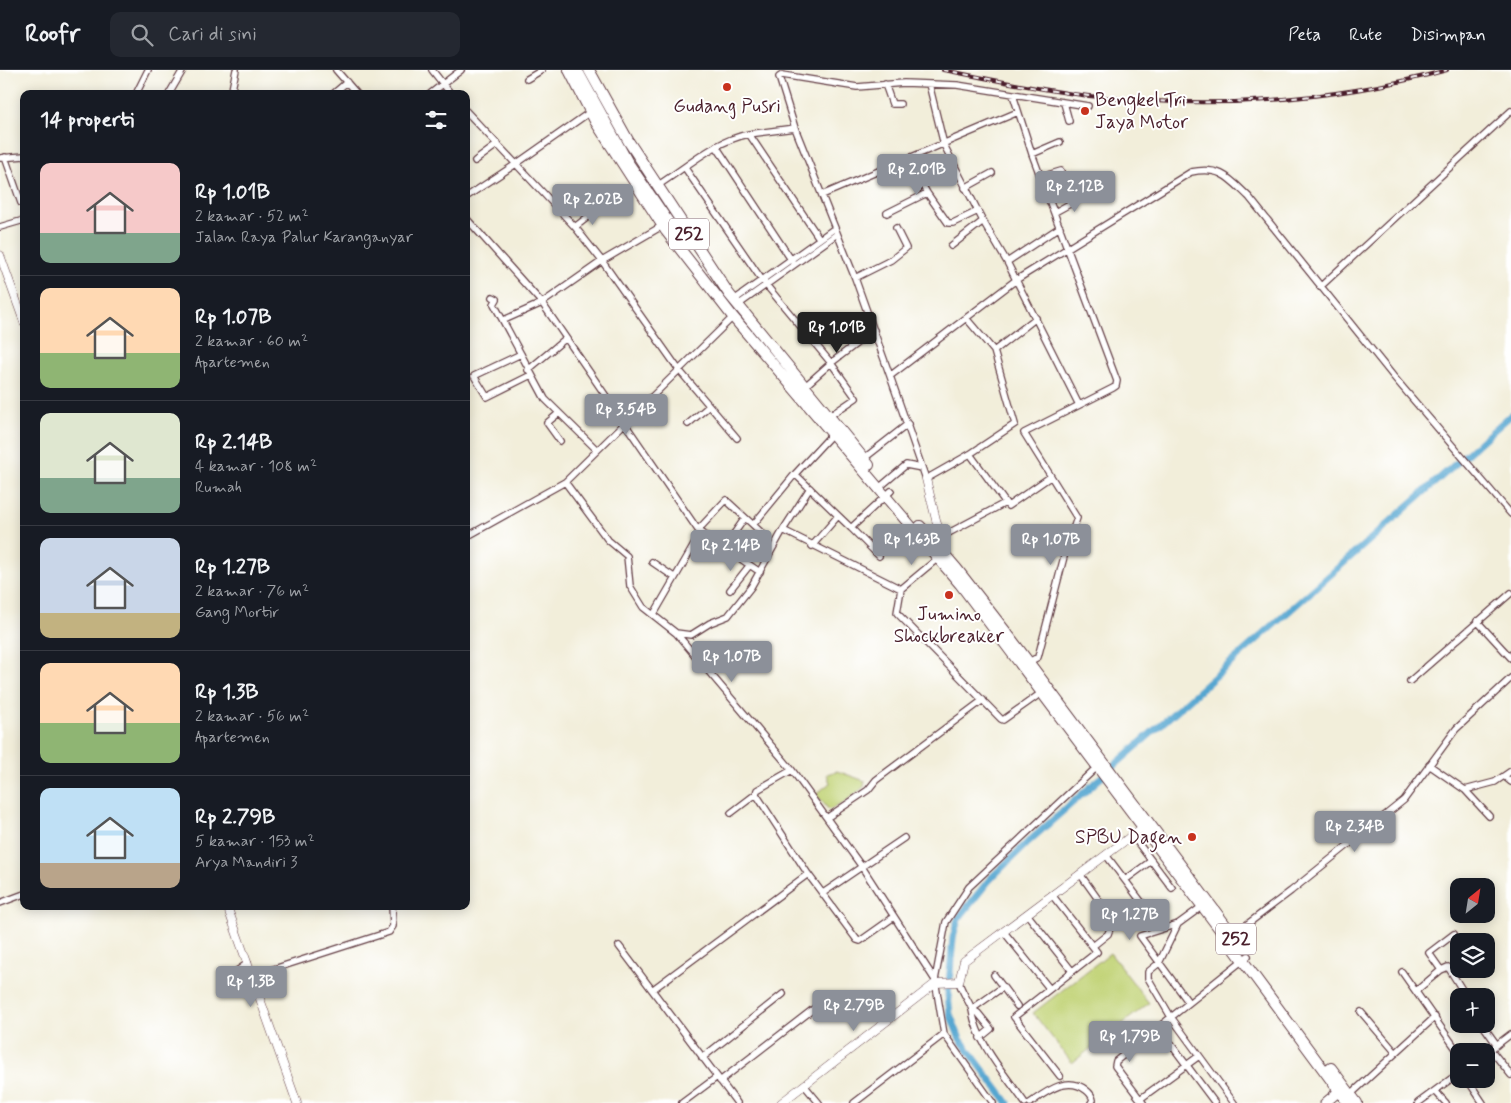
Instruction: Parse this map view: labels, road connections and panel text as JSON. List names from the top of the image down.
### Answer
{
  "streets": {
    "main road": ["252"]
  },
  "places": [
    "Gudang Pusri",
    "Bengkel Tri Jaya Motor",
    "Jumino Shockbreaker",
    "SPBU Dagen"
  ],
  "north": "top right",
  "page": {
    "header": "Roofr",
    "search": "Cari di sini",
    "nav": ["Peta", "Rute", "Disimpan"],
    "heading": "14 properti",
    "list": [
      {
        "name": "Rp 1.01B",
        "note": "2 kamar · 52 m² · Jalan Raya Palur Karanganyar"
      },
      {
        "name": "Rp 1.07B",
        "note": "2 kamar · 60 m² · Apartemen"
      },
      {
        "name": "Rp 2.14B",
        "note": "4 kamar · 108 m² · Rumah"
      },
      {
        "name": "Rp 1.27B",
        "note": "2 kamar · 76 m² · Gang Mortir"
      },
      {
        "name": "Rp 1.3B",
        "note": "2 kamar · 56 m² · Apartemen"
      },
      {
        "name": "Rp 2.79B",
        "note": "5 kamar · 153 m² · Arya Mandiri 3"
      }
    ],
    "price": [
      "Rp 2.01B",
      "Rp 2.12B",
      "Rp 2.02B",
      "Rp 1.01B",
      "Rp 3.54B",
      "Rp 1.63B",
      "Rp 1.07B",
      "Rp 2.14B",
      "Rp 1.07B",
      "Rp 2.34B",
      "Rp 1.27B",
      "Rp 1.3B",
      "Rp 2.79B",
      "Rp 1.79B"
    ],
    "map_buttons": ["+", "−"]
  }
}
